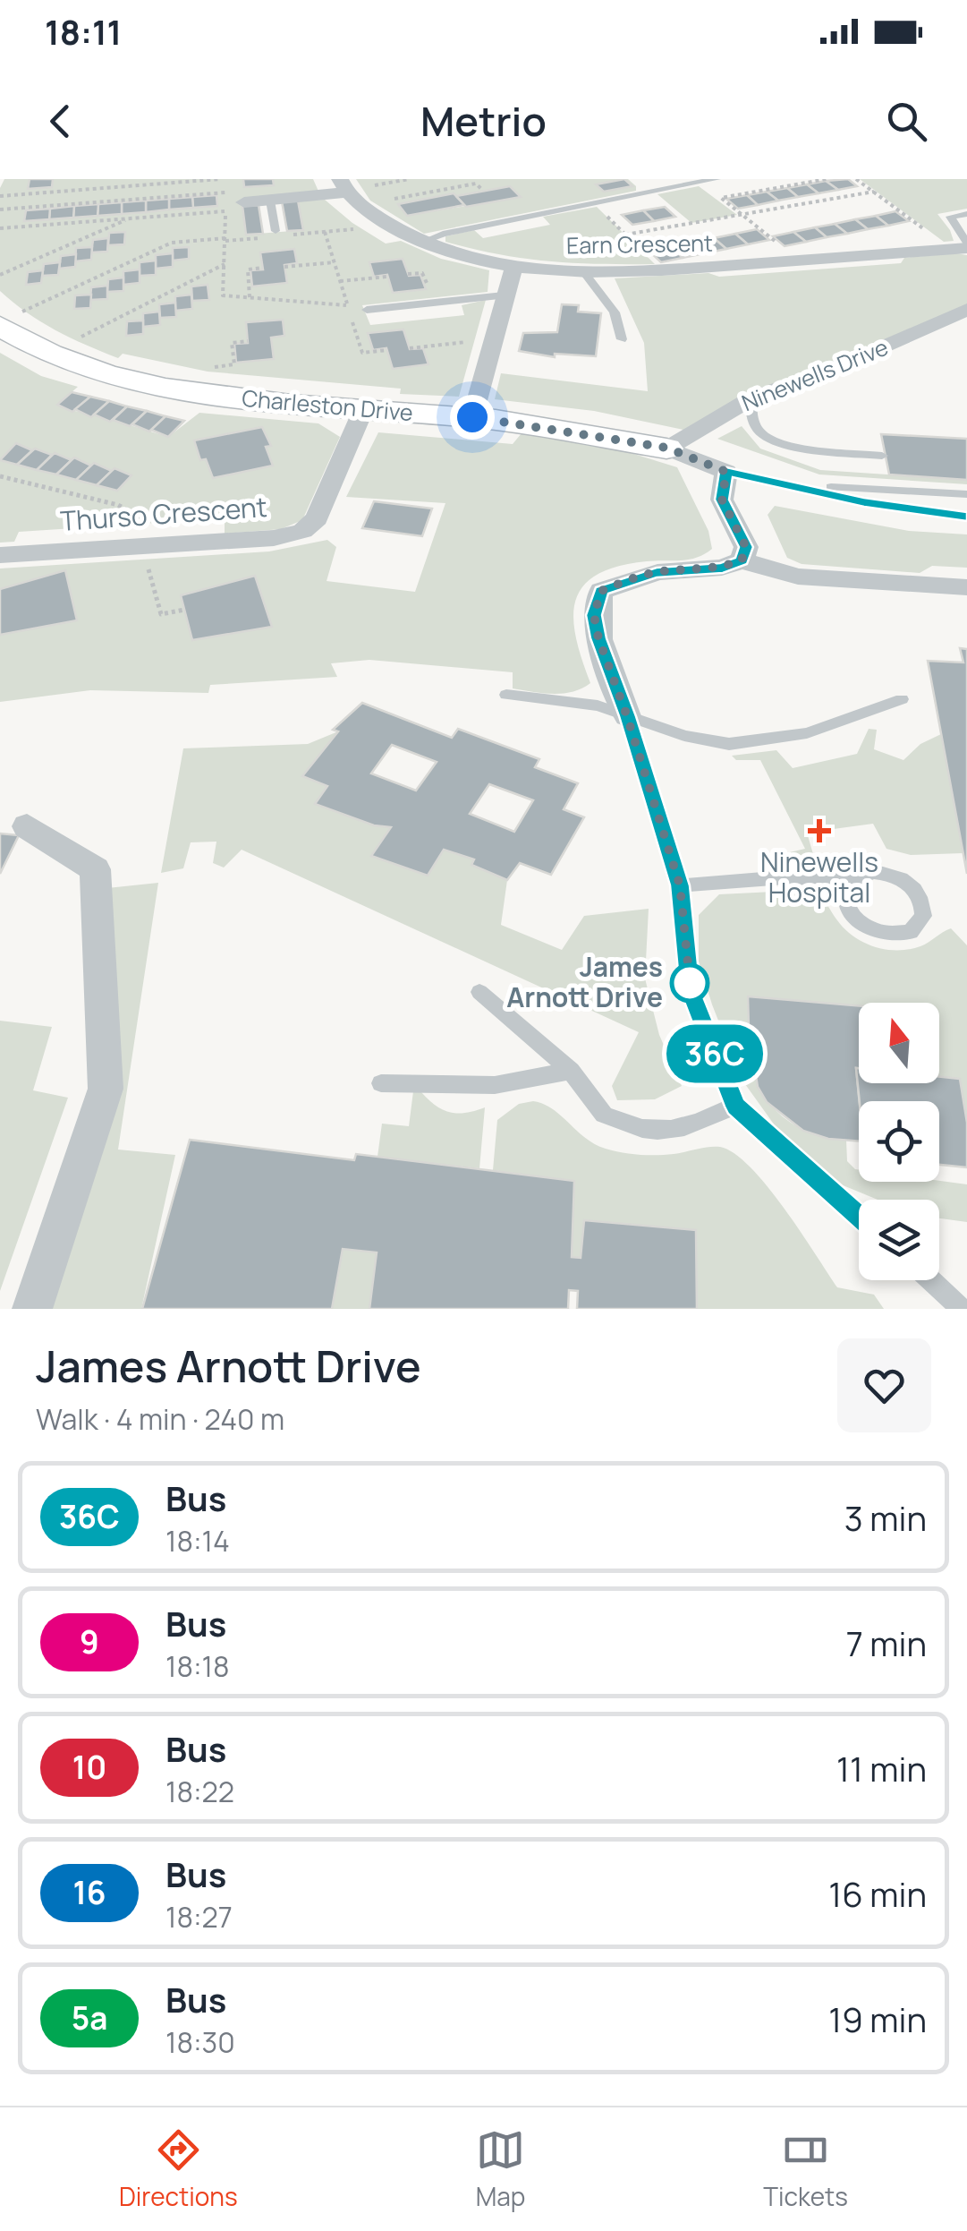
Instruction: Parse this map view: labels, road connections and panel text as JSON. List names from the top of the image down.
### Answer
{
  "streets": {
    "street": [
      "Earn Crescent",
      "Ninewells Drive",
      "Charleston Drive",
      "Thurso Crescent"
    ]
  },
  "crossings": [
    ["Ninewells Drive", "Charleston Drive"],
    ["Charleston Drive", "Thurso Crescent"]
  ],
  "places": {
    "health": ["Ninewells Hospital"],
    "other": ["James Arnott Drive"]
  },
  "lines": ["bus line 36C"],
  "north": "top",
  "page": {
    "status": "18:11",
    "header": "Metrio",
    "on_map": "36C",
    "heading": ["James Arnott Drive", "Walk · 4 min · 240 m"],
    "list": [
      {
        "mark": "36C",
        "name": "Bus",
        "note": "18:14",
        "value": "3 min"
      },
      {
        "mark": "9",
        "name": "Bus",
        "note": "18:18",
        "value": "7 min"
      },
      {
        "mark": "10",
        "name": "Bus",
        "note": "18:22",
        "value": "11 min"
      },
      {
        "mark": "16",
        "name": "Bus",
        "note": "18:27",
        "value": "16 min"
      },
      {
        "mark": "5a",
        "name": "Bus",
        "note": "18:30",
        "value": "19 min"
      }
    ],
    "tabs": ["Directions", "Map", "Tickets"]
  }
}
